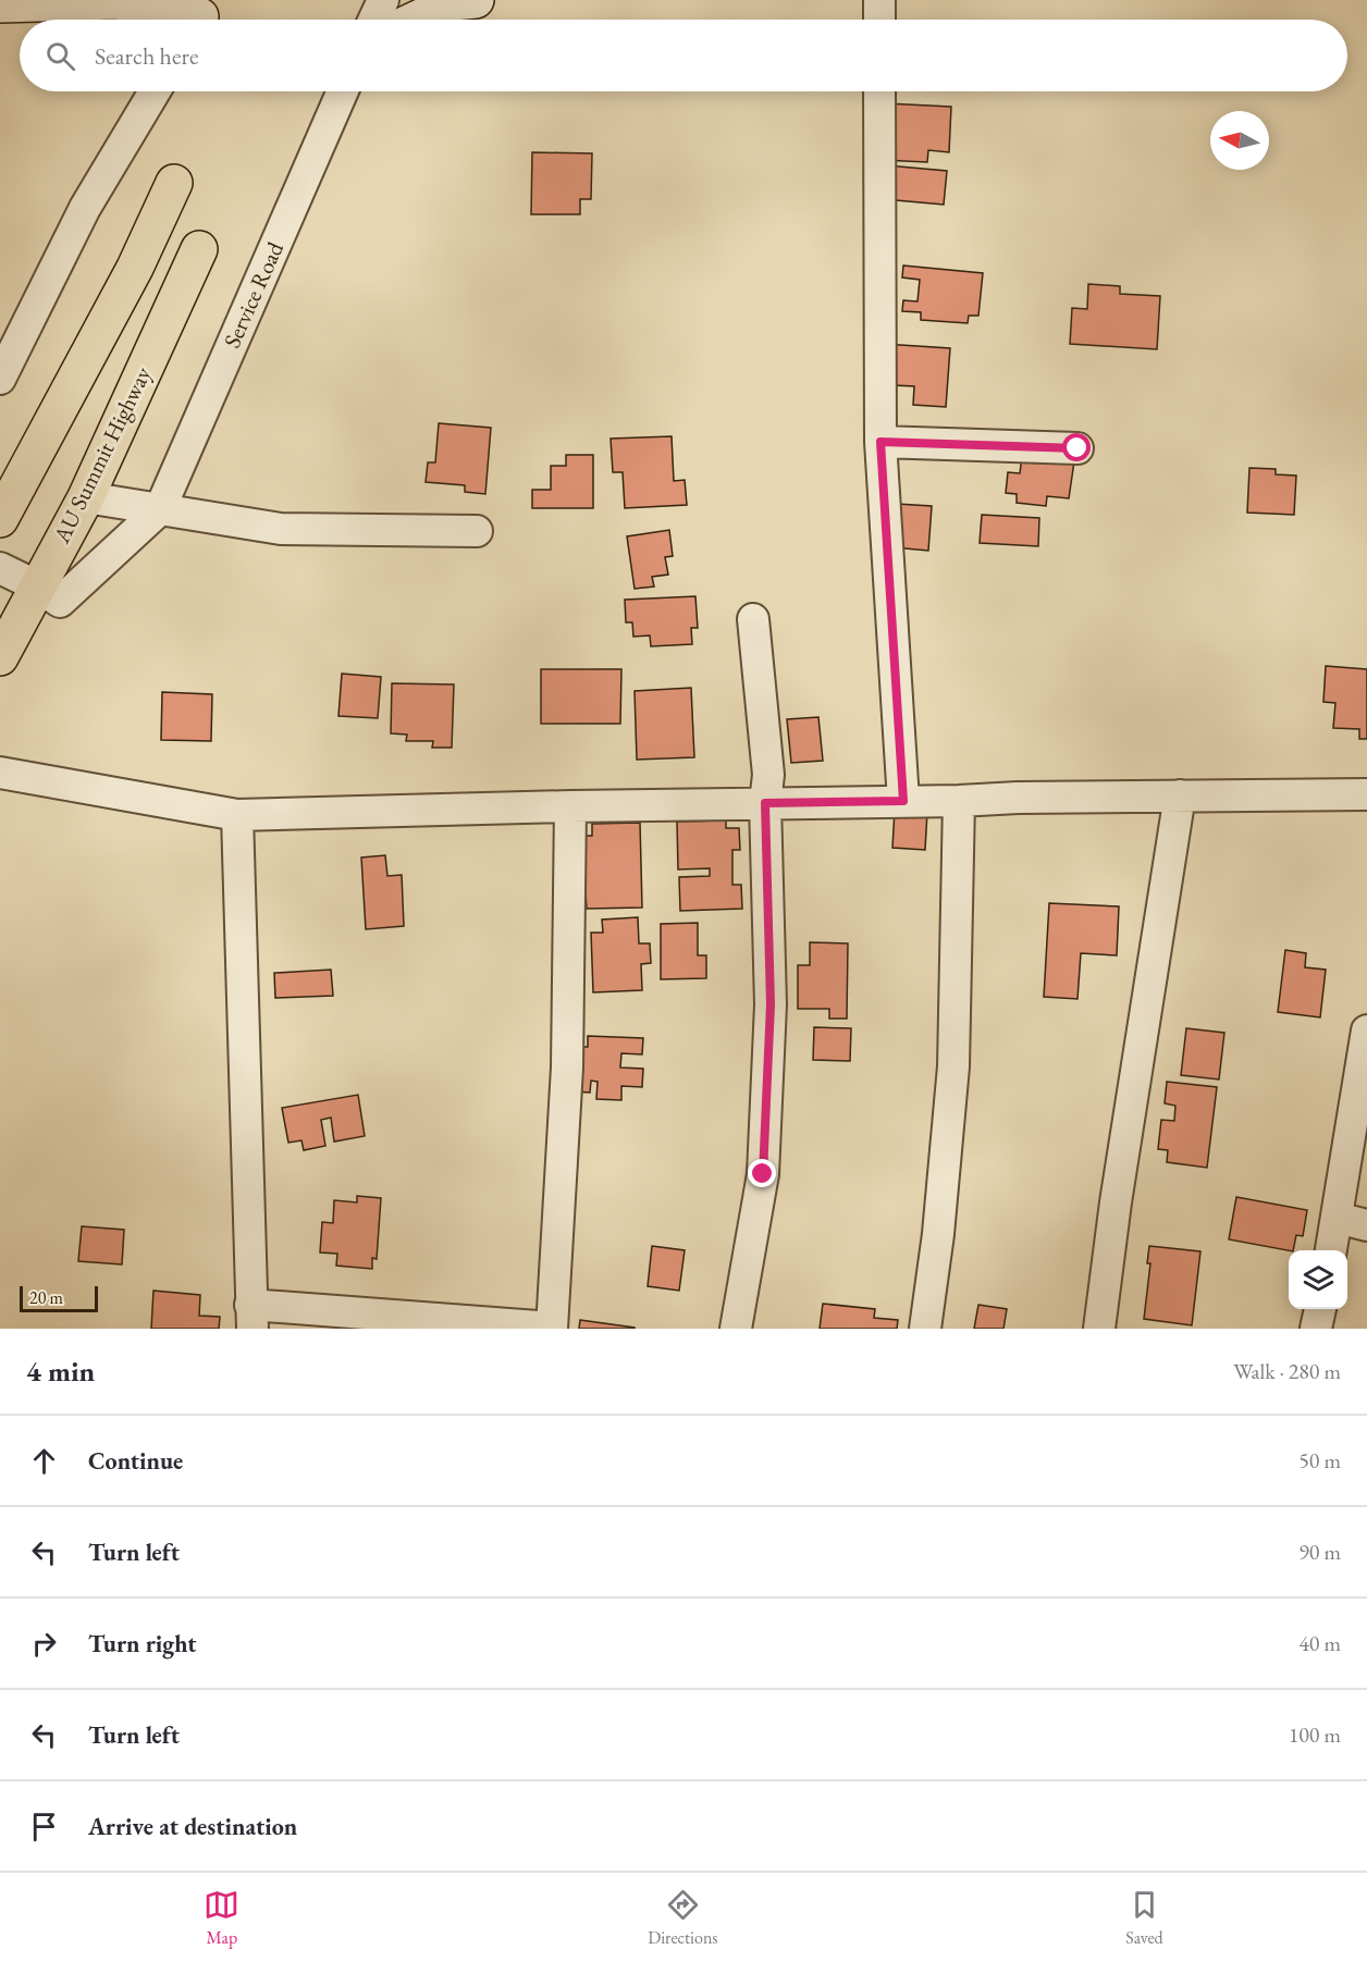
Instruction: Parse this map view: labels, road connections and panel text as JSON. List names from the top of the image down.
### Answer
{
  "streets": {
    "main road": ["AU Summit Highway"],
    "street": ["Service Road"]
  },
  "scale_bar": "20 m",
  "north": "left",
  "page": {
    "search": "Search here",
    "scale": "20 m",
    "heading": ["4 min", "Walk · 280 m"],
    "list": [
      ["Continue", "50 m"],
      ["Turn left", "90 m"],
      ["Turn right", "40 m"],
      ["Turn left", "100 m"],
      "Arrive at destination"
    ],
    "nav": ["Map", "Directions", "Saved"]
  }
}
